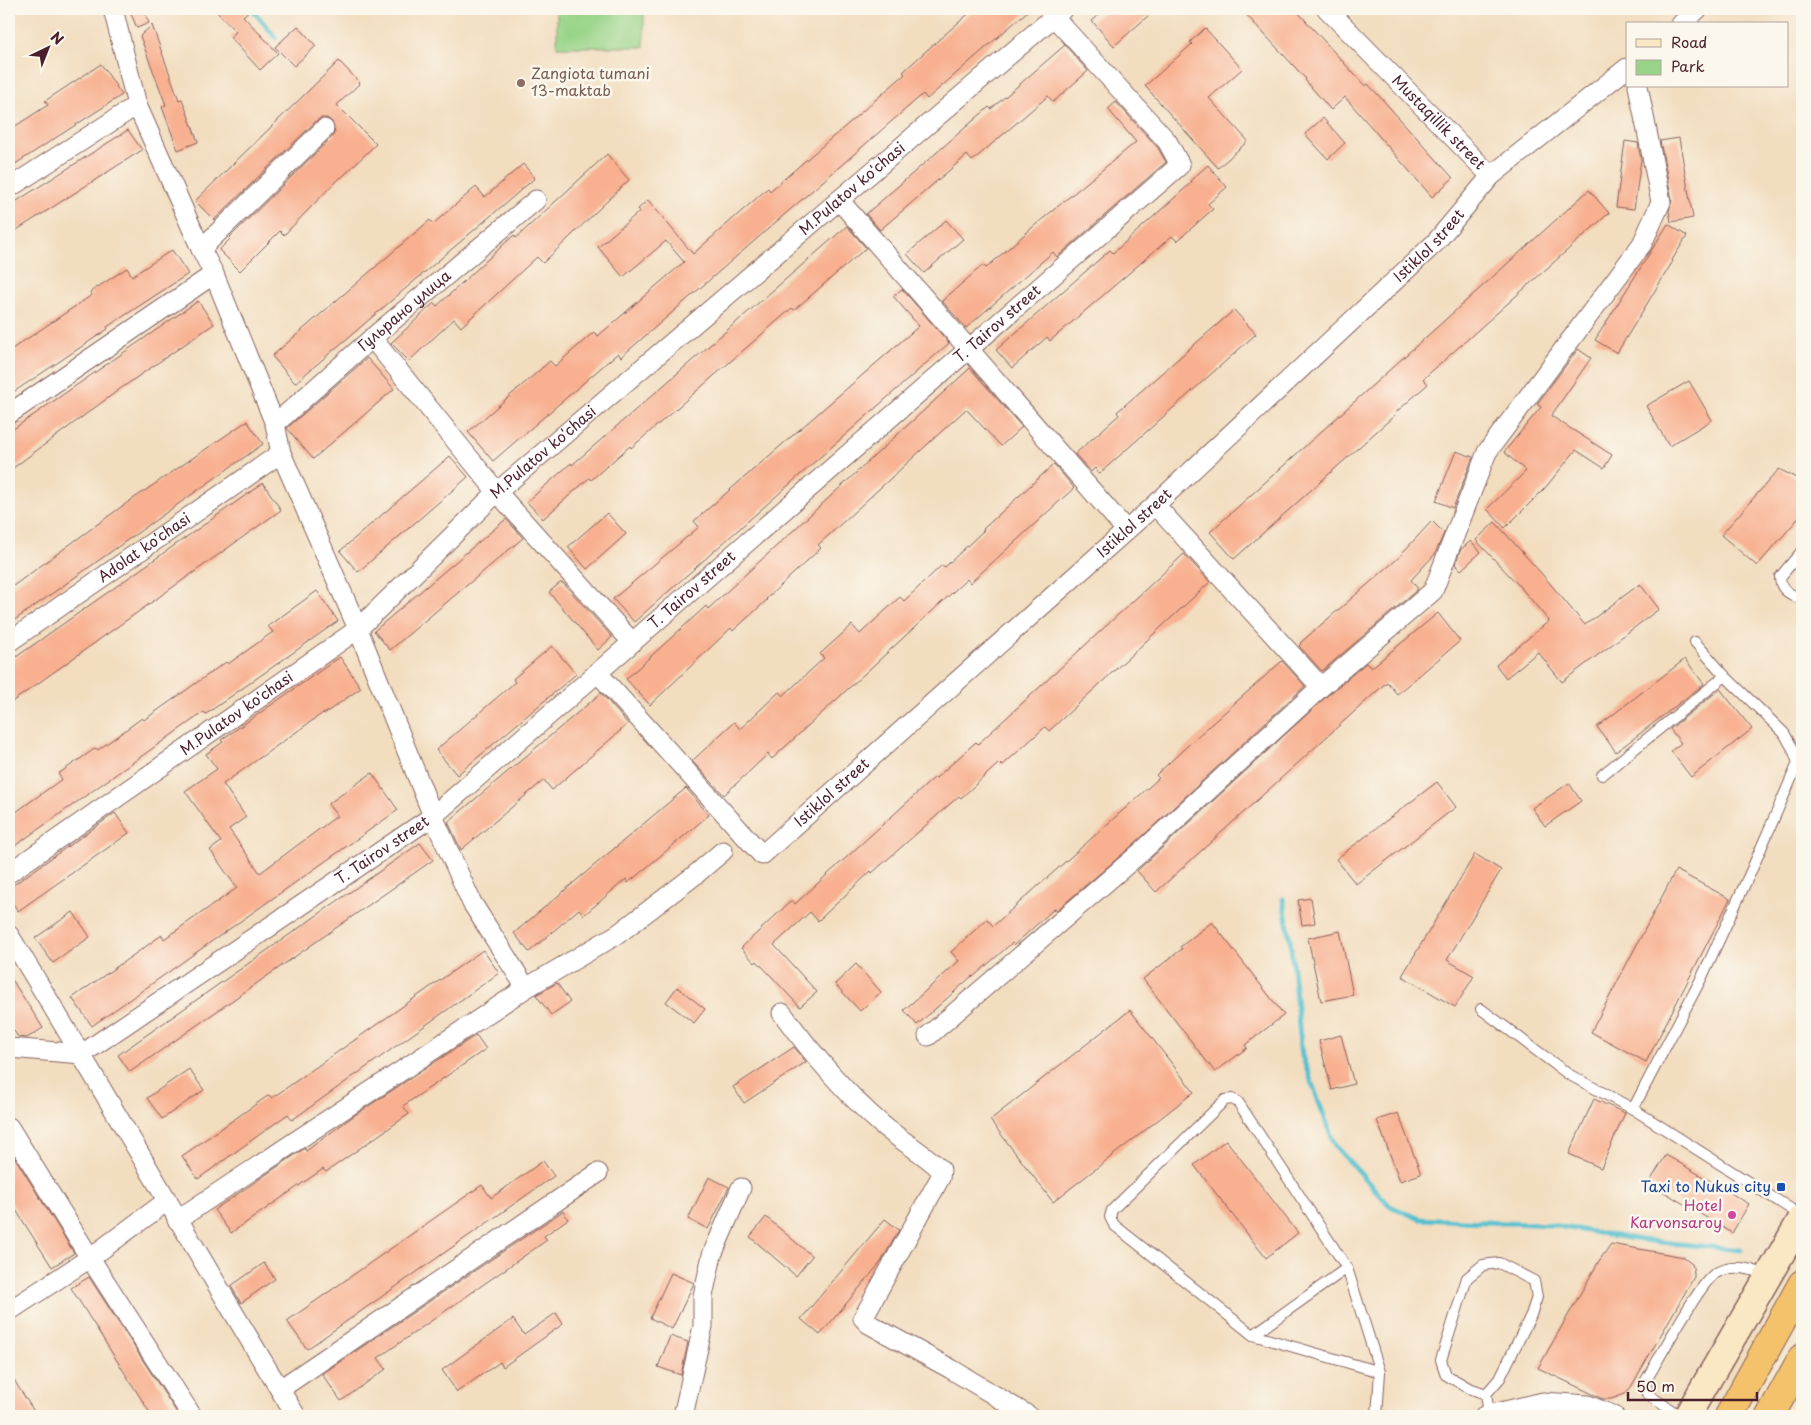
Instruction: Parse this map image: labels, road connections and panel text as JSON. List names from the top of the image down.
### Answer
{
  "streets": {
    "street": [
      "Mustaqillik street",
      "M.Pulatov ko'chasi",
      "Istiklol street",
      "Гульрано улица",
      "T. Tairov street",
      "Adolat ko'chasi"
    ]
  },
  "crossings": [
    ["Mustaqillik street", "Istiklol street"],
    ["M.Pulatov ko'chasi", "T. Tairov street"],
    ["Istiklol street", "T. Tairov street"]
  ],
  "places": {
    "other": ["Zangiota tumani 13-maktab", "Hotel Karvonsaroy"],
    "transit": ["Taxi to Nukus city"]
  },
  "legend": ["Road", "Park"],
  "scale_bar": "50 m",
  "north": "top right"
}
